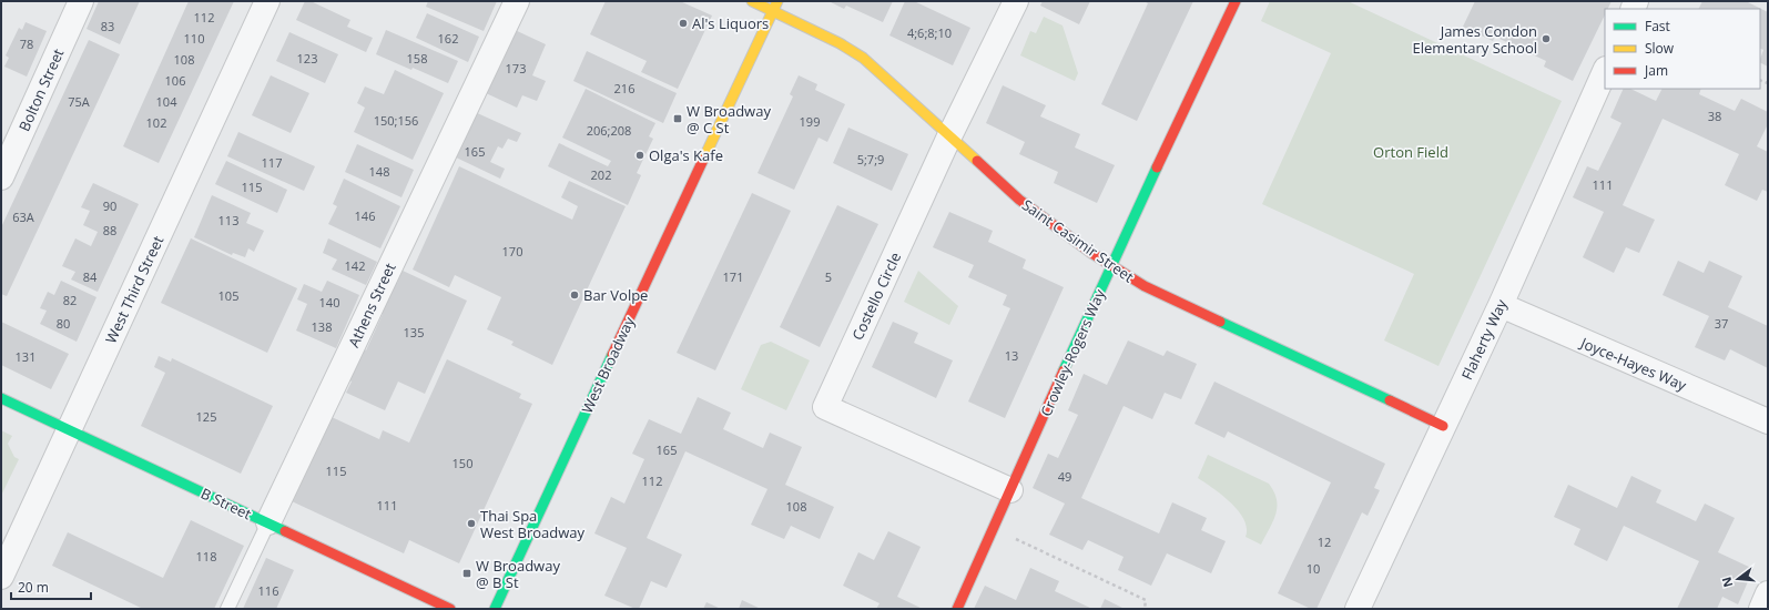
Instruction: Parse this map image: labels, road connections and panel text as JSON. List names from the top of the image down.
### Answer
{
  "streets": {
    "street": [
      "Bolton Street",
      "Saint Casimir Street",
      "West Third Street",
      "Costello Circle",
      "Athens Street",
      "Flaherty Way",
      "Crowley-Rogers Way",
      "Joyce-Hayes Way",
      "West Broadway",
      "B Street"
    ]
  },
  "crossings": [
    ["Saint Casimir Street", "Costello Circle"],
    ["Saint Casimir Street", "Flaherty Way"],
    ["Saint Casimir Street", "Crowley-Rogers Way"],
    ["Saint Casimir Street", "West Broadway"],
    ["West Third Street", "B Street"],
    ["Costello Circle", "Crowley-Rogers Way"],
    ["Athens Street", "B Street"],
    ["Flaherty Way", "Joyce-Hayes Way"]
  ],
  "parks": ["Orton Field"],
  "places": {
    "other": [
      "Al's Liquors",
      "James Condon Elementary School",
      "Olga's Kafe",
      "Bar Volpe",
      "Thai Spa West Broadway"
    ],
    "transit": ["W Broadway @ C St", "W Broadway @ B St"]
  },
  "house_numbers": [
    "112",
    "83",
    "4;6;8;10",
    "110",
    "162",
    "78",
    "123",
    "158",
    "108",
    "173",
    "106",
    "216",
    "75A",
    "104",
    "38",
    "150;156",
    "199",
    "102",
    "206;208",
    "165",
    "5;7;9",
    "117",
    "148",
    "202",
    "111",
    "115",
    "90",
    "146",
    "63A",
    "113",
    "88",
    "170",
    "142",
    "84",
    "171",
    "5",
    "105",
    "82",
    "140",
    "80",
    "37",
    "138",
    "135",
    "13",
    "131",
    "125",
    "165",
    "150",
    "115",
    "49",
    "112",
    "111",
    "108",
    "12",
    "118",
    "10",
    "116"
  ],
  "legend": ["Fast", "Slow", "Jam"],
  "scale_bar": "20 m",
  "north": "left"
}
